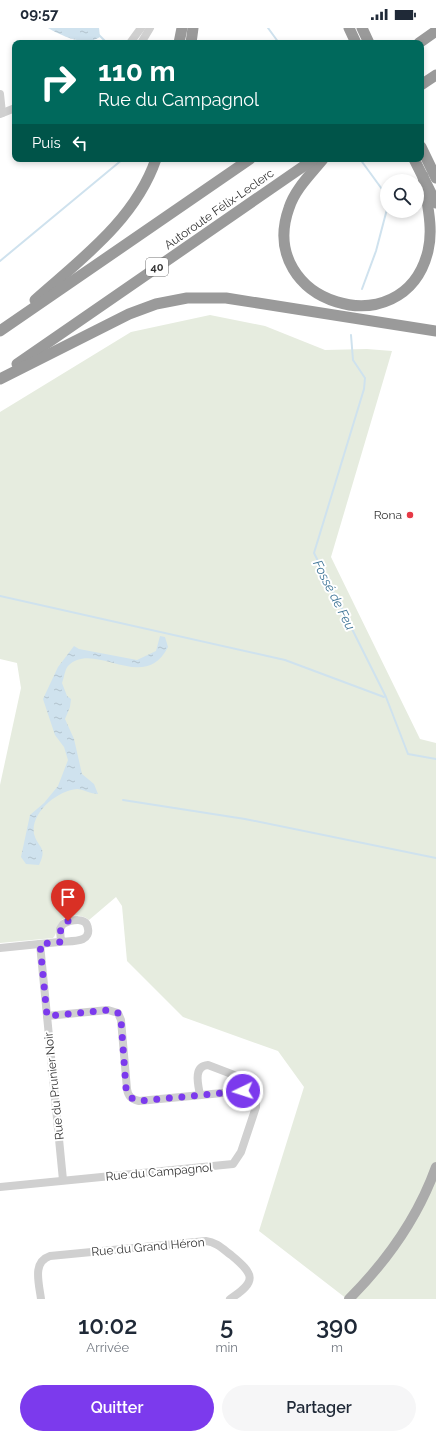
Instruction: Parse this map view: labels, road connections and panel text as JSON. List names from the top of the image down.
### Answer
{
  "streets": {
    "highway": ["Autoroute Félix-Leclerc", "40"],
    "street": ["Rue du Prunier Noir", "Rue du Campagnol", "Rue du Grand Héron"]
  },
  "crossings": [
    ["Rue du Prunier Noir", "Rue du Campagnol"]
  ],
  "water": ["Fossé de Feu"],
  "places": ["Rona"],
  "page": {
    "status": "09:57",
    "turn": ["110 m", "Rue du Campagnol"],
    "then": "Puis",
    "eta": [
      "10:02",
      "Arrivée",
      "5",
      "min",
      "390",
      "m"
    ],
    "buttons": ["Quitter", "Partager"]
  }
}
